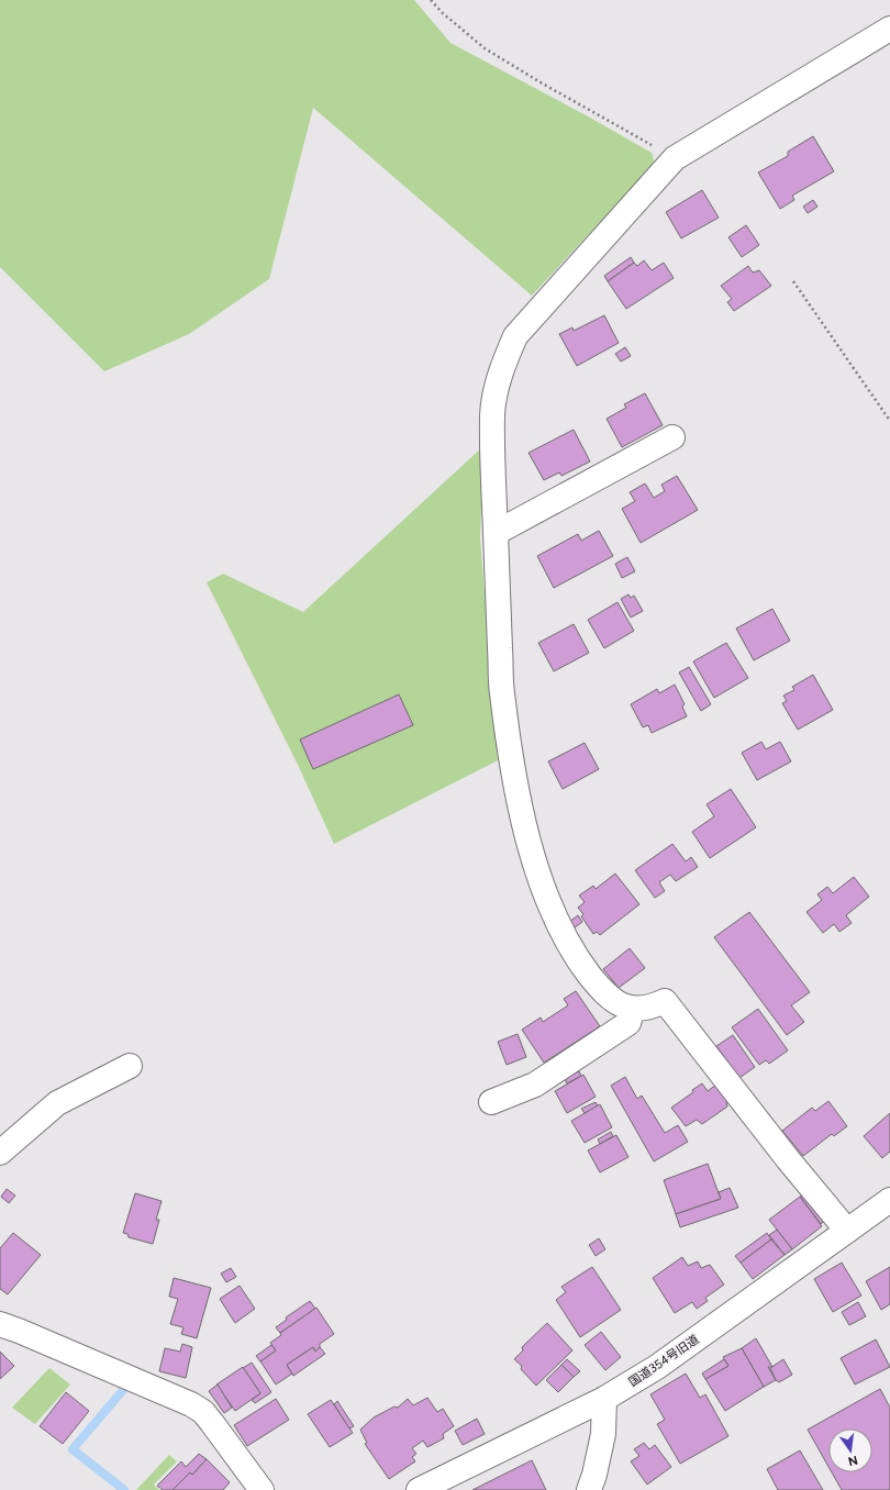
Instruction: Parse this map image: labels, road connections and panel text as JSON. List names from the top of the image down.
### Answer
{
  "streets": {
    "street": ["国道354号旧道"]
  },
  "north": "bottom"
}
